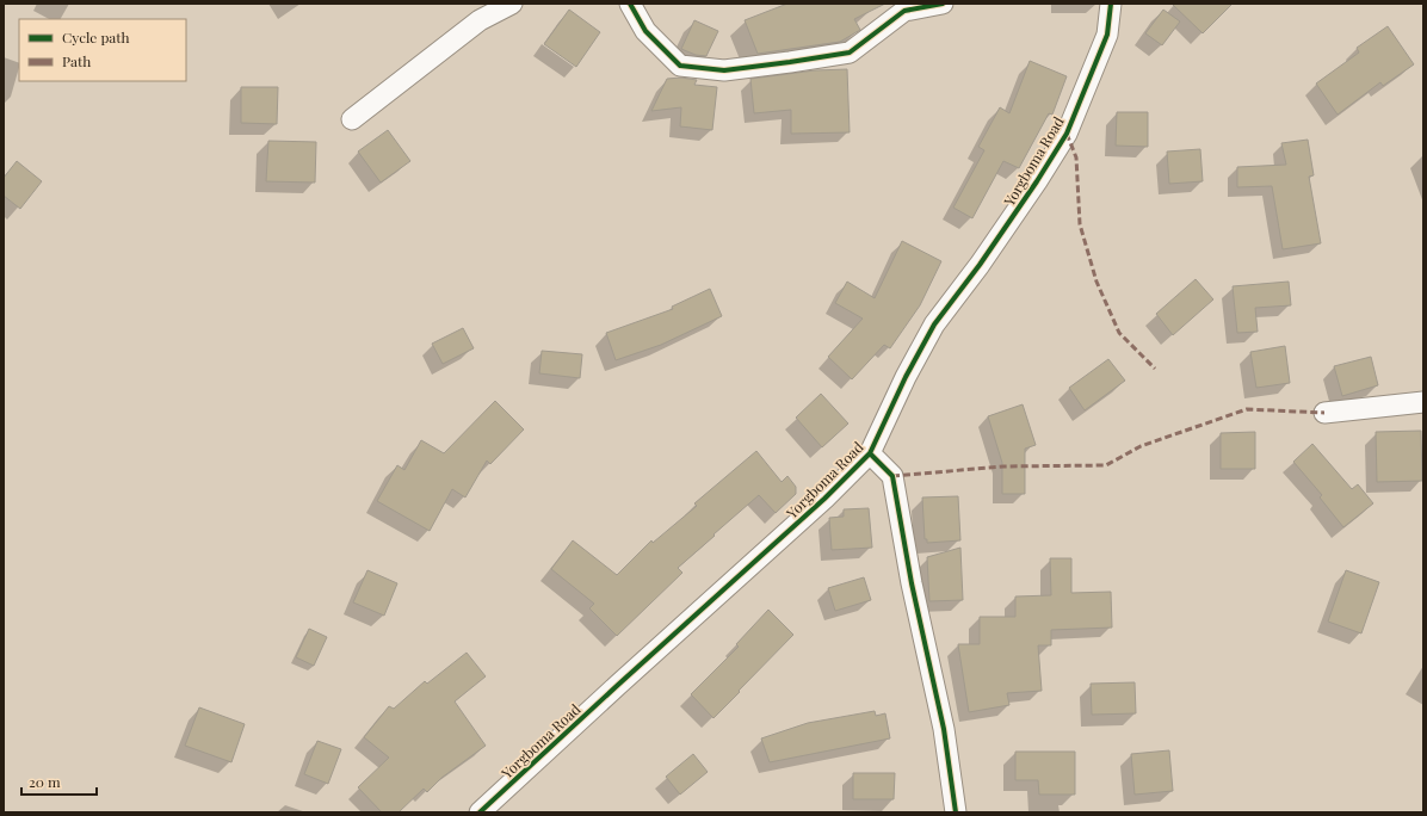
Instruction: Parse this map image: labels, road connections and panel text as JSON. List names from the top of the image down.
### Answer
{
  "streets": {
    "street": ["Yorgboma Road"]
  },
  "legend": ["Cycle path", "Path"],
  "scale_bar": "20 m"
}
